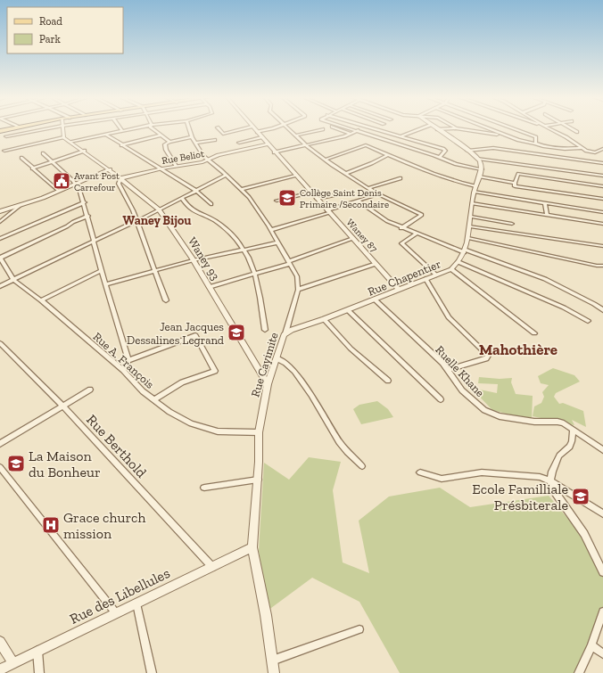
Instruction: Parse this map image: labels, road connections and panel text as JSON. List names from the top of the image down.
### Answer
{
  "streets": {
    "street": [
      "Rue Beliot",
      "Waney 87",
      "Waney 93",
      "Rue Chapentier",
      "Rue A. François",
      "Rue Cayimite",
      "Ruelle Khane",
      "Rue Berthold",
      "Rue des Libellules"
    ]
  },
  "crossings": [
    ["Rue Beliot", "Waney 87"],
    ["Rue Beliot", "Waney 93"],
    ["Rue Beliot", "Rue Cayimite"],
    ["Waney 87", "Rue Chapentier"],
    ["Waney 93", "Rue Cayimite"],
    ["Rue Chapentier", "Rue Cayimite"],
    ["Rue Chapentier", "Ruelle Khane"],
    ["Rue A. François", "Rue Cayimite"],
    ["Rue Cayimite", "Rue des Libellules"],
    ["Rue Berthold", "Rue des Libellules"]
  ],
  "districts": ["Waney Bijou", "Mahothière"],
  "places": {
    "public building": ["Avant Post Carrefour"],
    "school or university": [
      "Collège Saint Denis Primaire /Secondaire",
      "Jean Jacques Dessalines Legrand",
      "La Maison du Bonheur",
      "Ecole Familliale Présbiterale"
    ],
    "hospital": ["Grace church mission"]
  },
  "legend": ["Road", "Park"]
}
